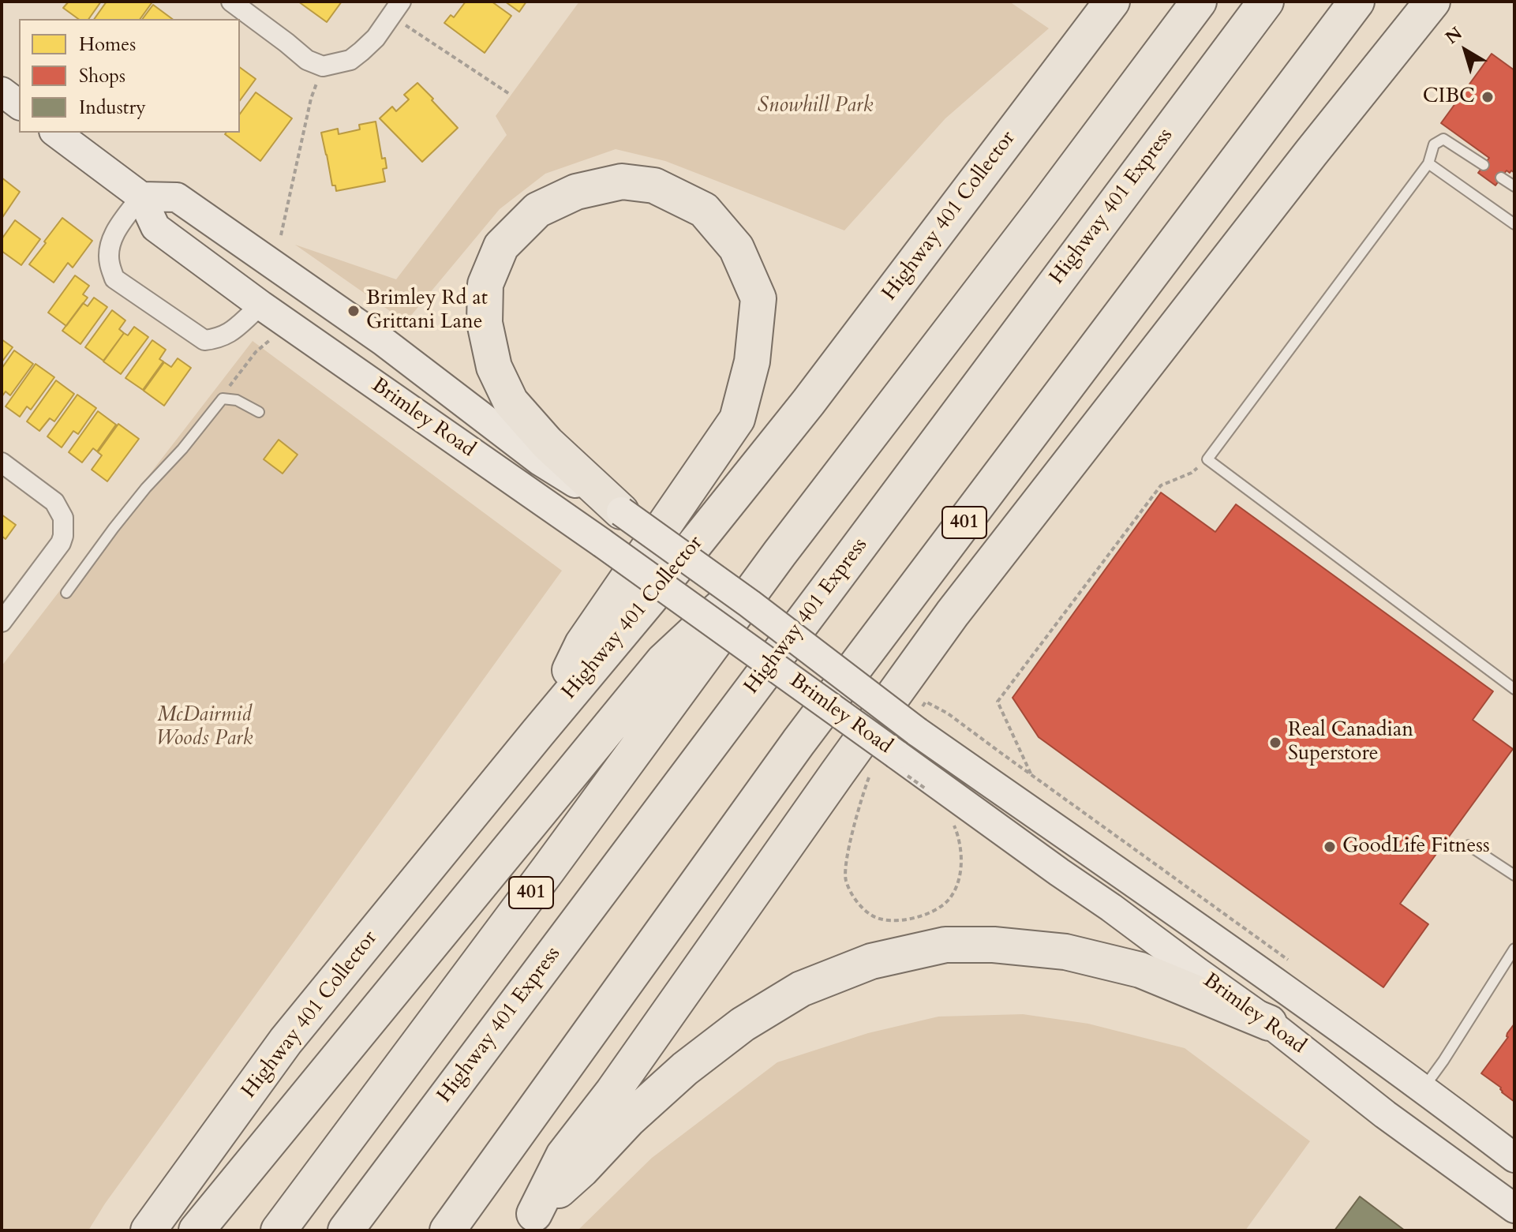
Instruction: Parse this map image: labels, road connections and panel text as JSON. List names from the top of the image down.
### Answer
{
  "streets": {
    "highway": ["Highway 401 Express", "Highway 401 Collector", "401"],
    "main road": ["Brimley Road"]
  },
  "parks": ["Snowhill Park", "McDairmid Woods Park"],
  "places": [
    "CIBC",
    "Brimley Rd at Grittani Lane",
    "Real Canadian Superstore",
    "GoodLife Fitness"
  ],
  "legend": ["Homes", "Shops", "Industry"],
  "north": "top left"
}
